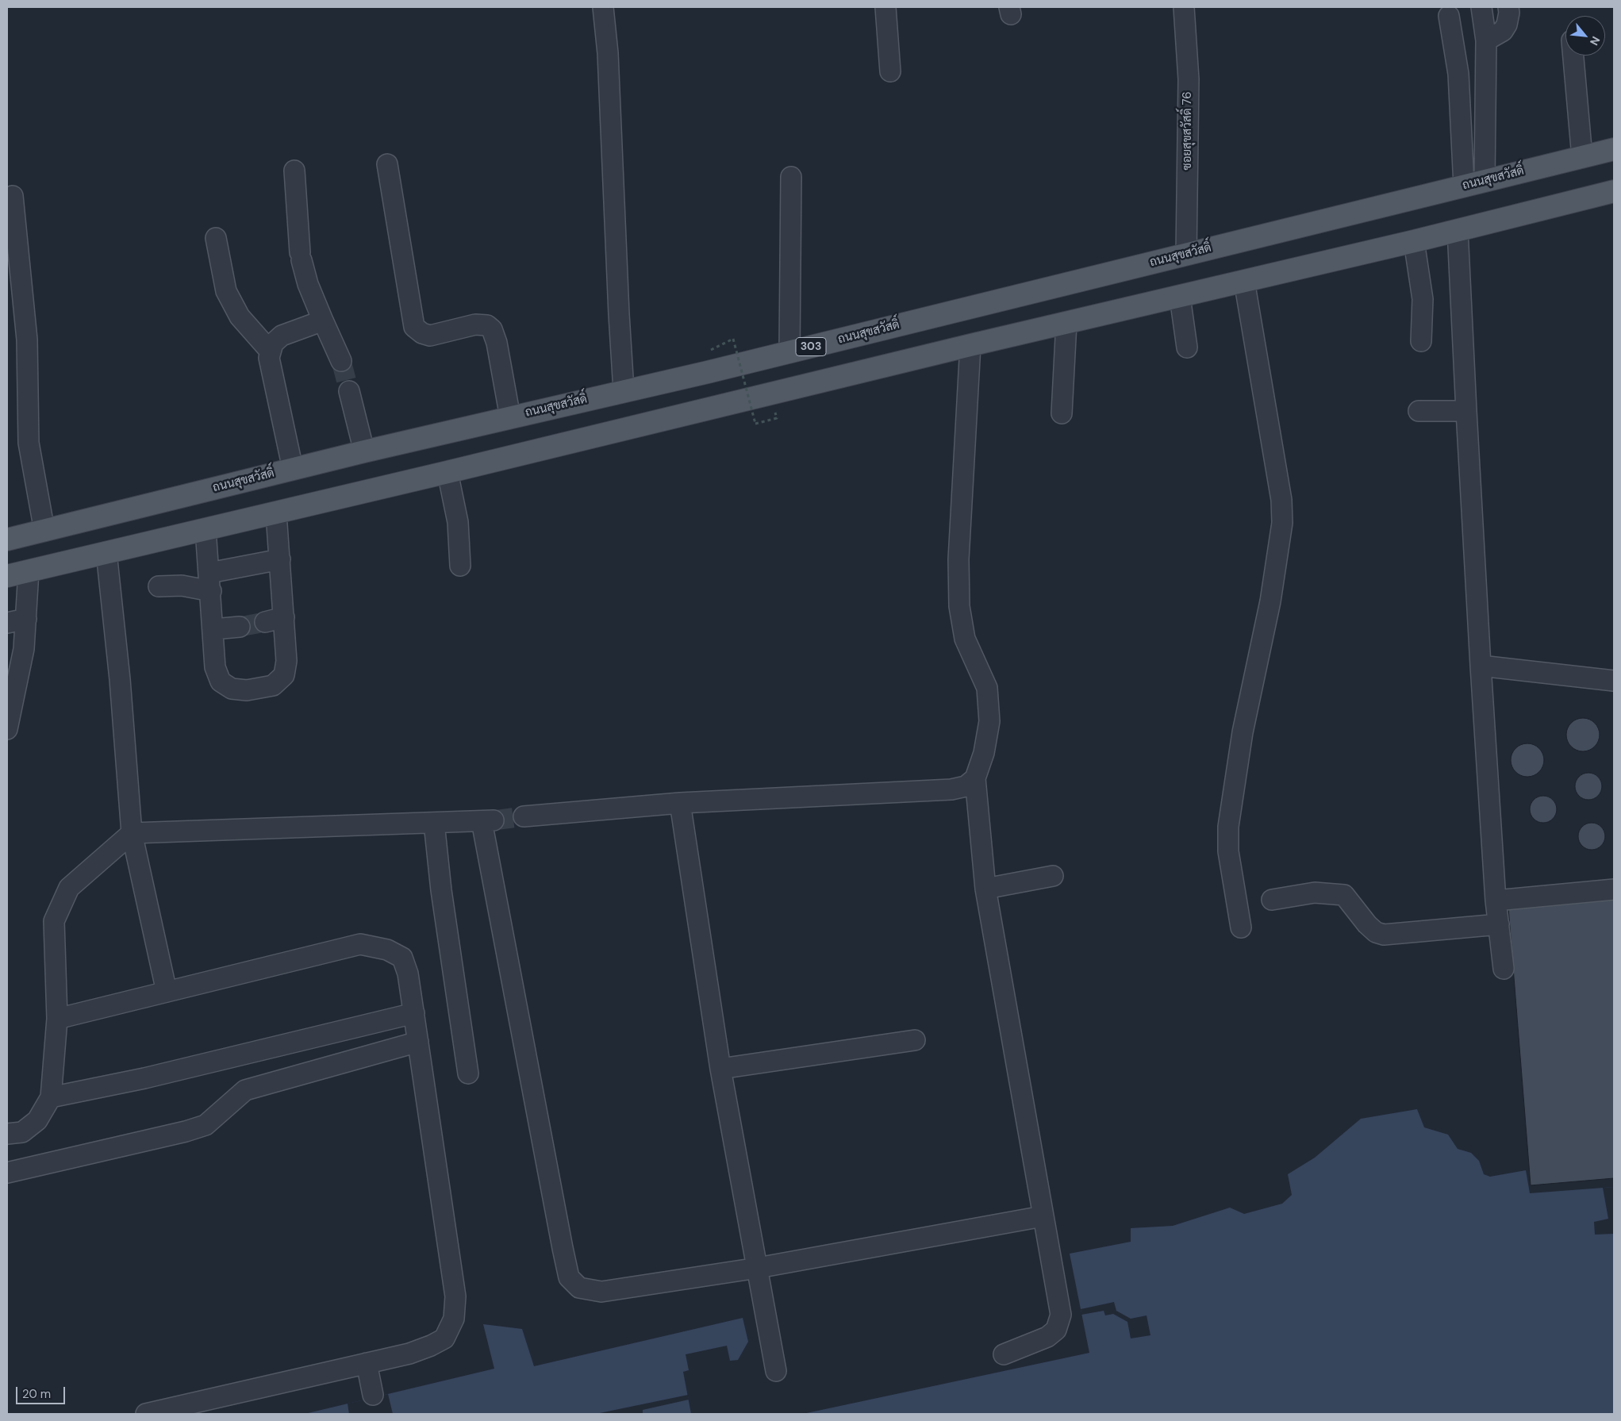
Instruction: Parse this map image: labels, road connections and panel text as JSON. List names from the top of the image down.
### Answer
{
  "streets": {
    "main road": ["ถนนสุขสวัสดิ์", "303"],
    "street": ["ซอยสุขสวัสดิ์ 76"]
  },
  "crossings": [
    ["ซอยสุขสวัสดิ์ 76", "ถนนสุขสวัสดิ์"]
  ],
  "scale_bar": "20 m",
  "north": "bottom right"
}
